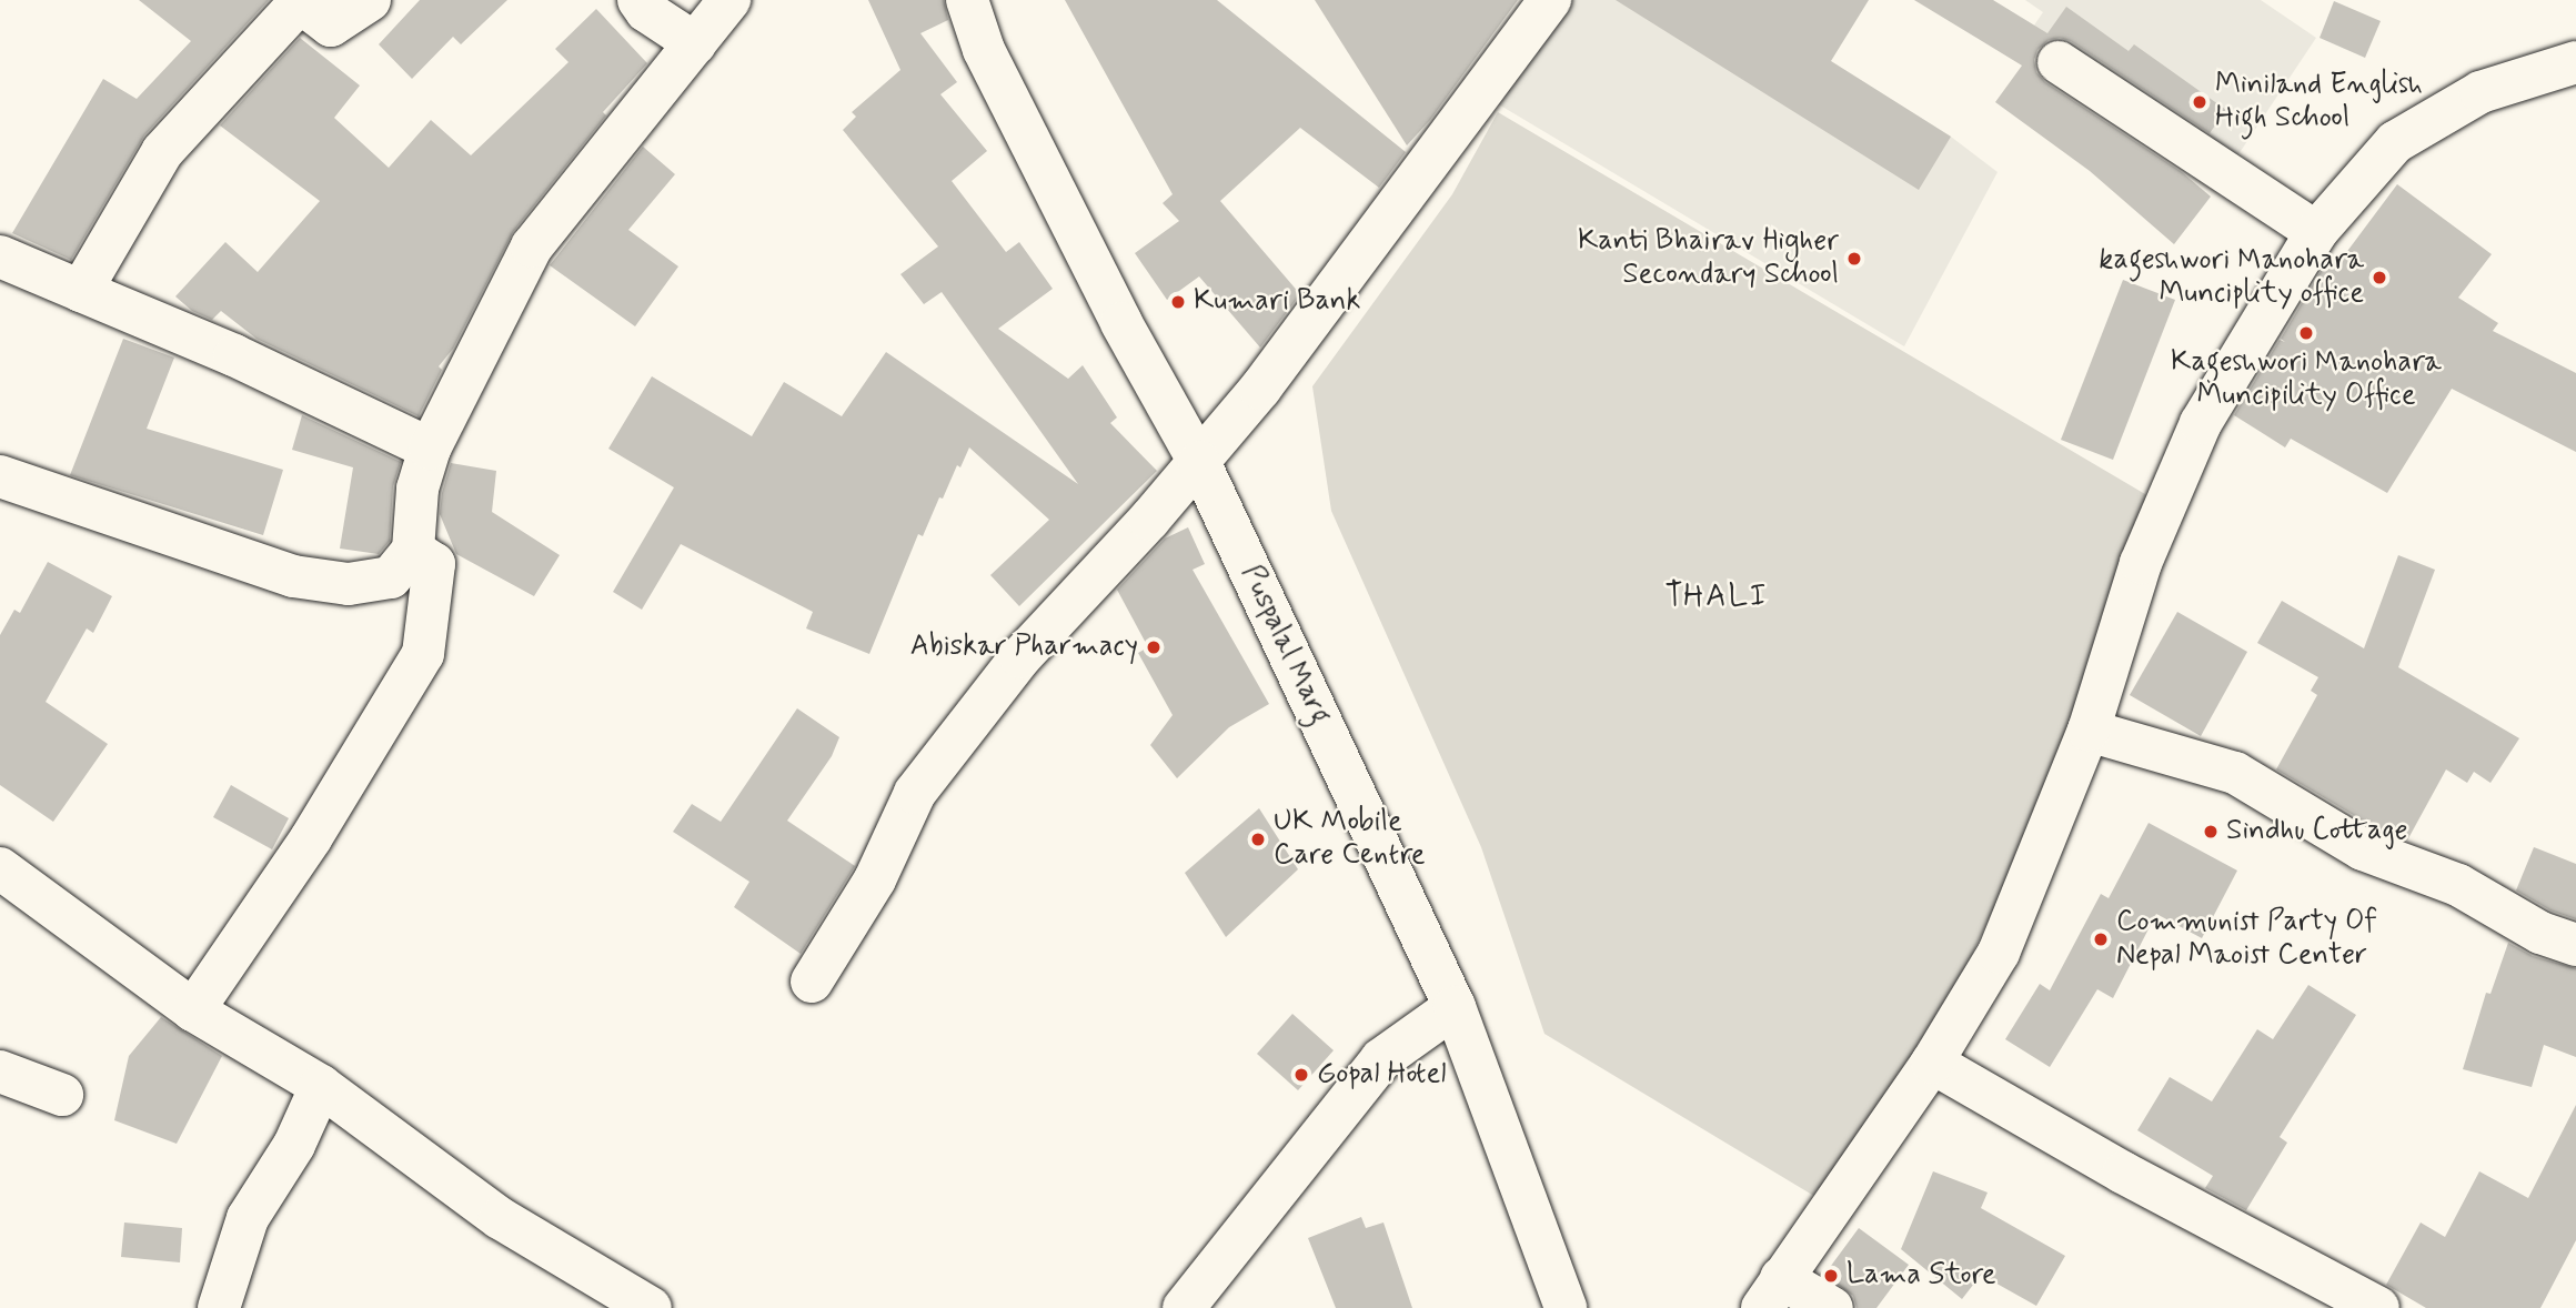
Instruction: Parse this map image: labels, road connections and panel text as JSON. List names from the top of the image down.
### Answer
{
  "streets": {
    "street": ["Puspalal Marg"]
  },
  "districts": ["THALI"],
  "places": [
    "Miniland English High School",
    "Kanti Bhairav Higher Secondary School",
    "kageshwori Manohara Munciplity office",
    "Kumari Bank",
    "Kageshwori Manohara Muncipility Office",
    "Abiskar Pharmacy",
    "Sindhu Cottage",
    "UK Mobile Care Centre",
    "Communist Party Of Nepal Maoist Center",
    "Gopal Hotel",
    "Lama Store"
  ]
}
